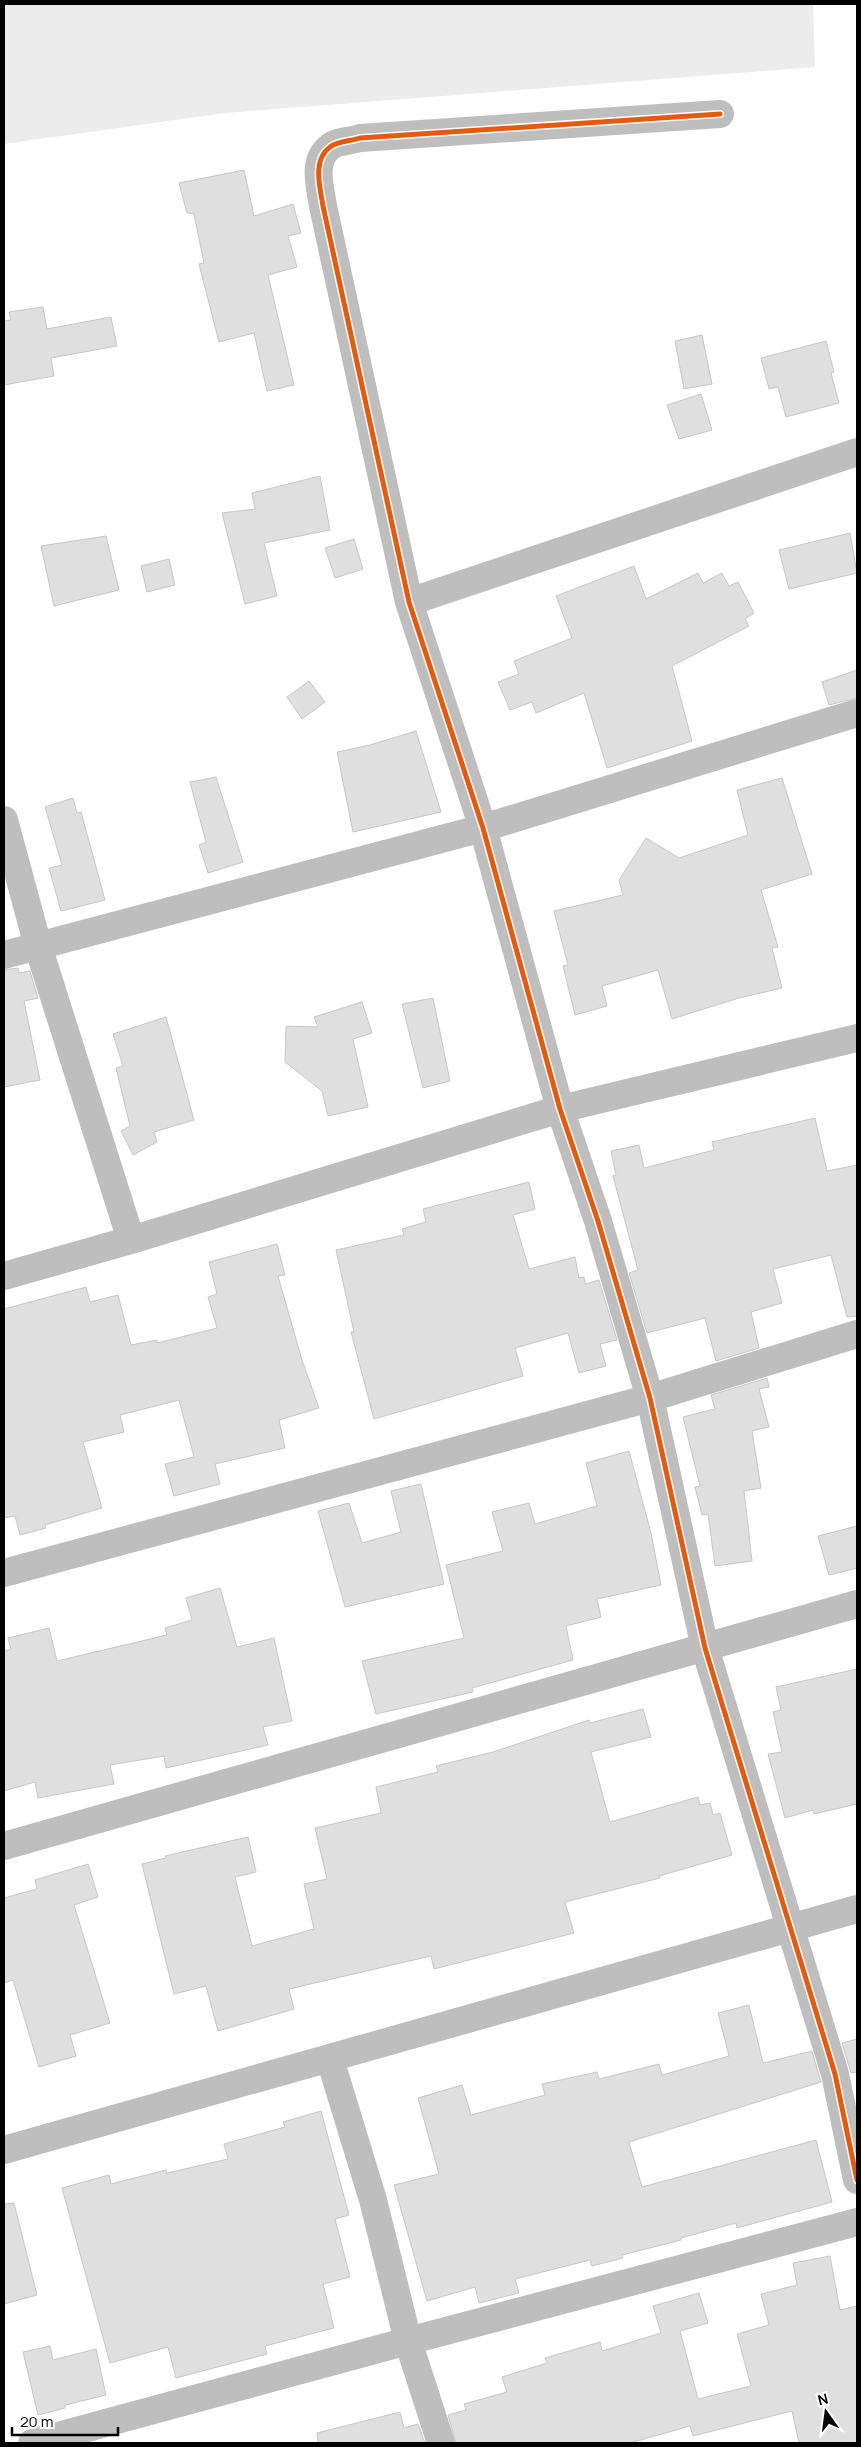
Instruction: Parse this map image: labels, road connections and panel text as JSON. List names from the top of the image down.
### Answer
{
  "scale_bar": "20 m",
  "north": "top"
}
